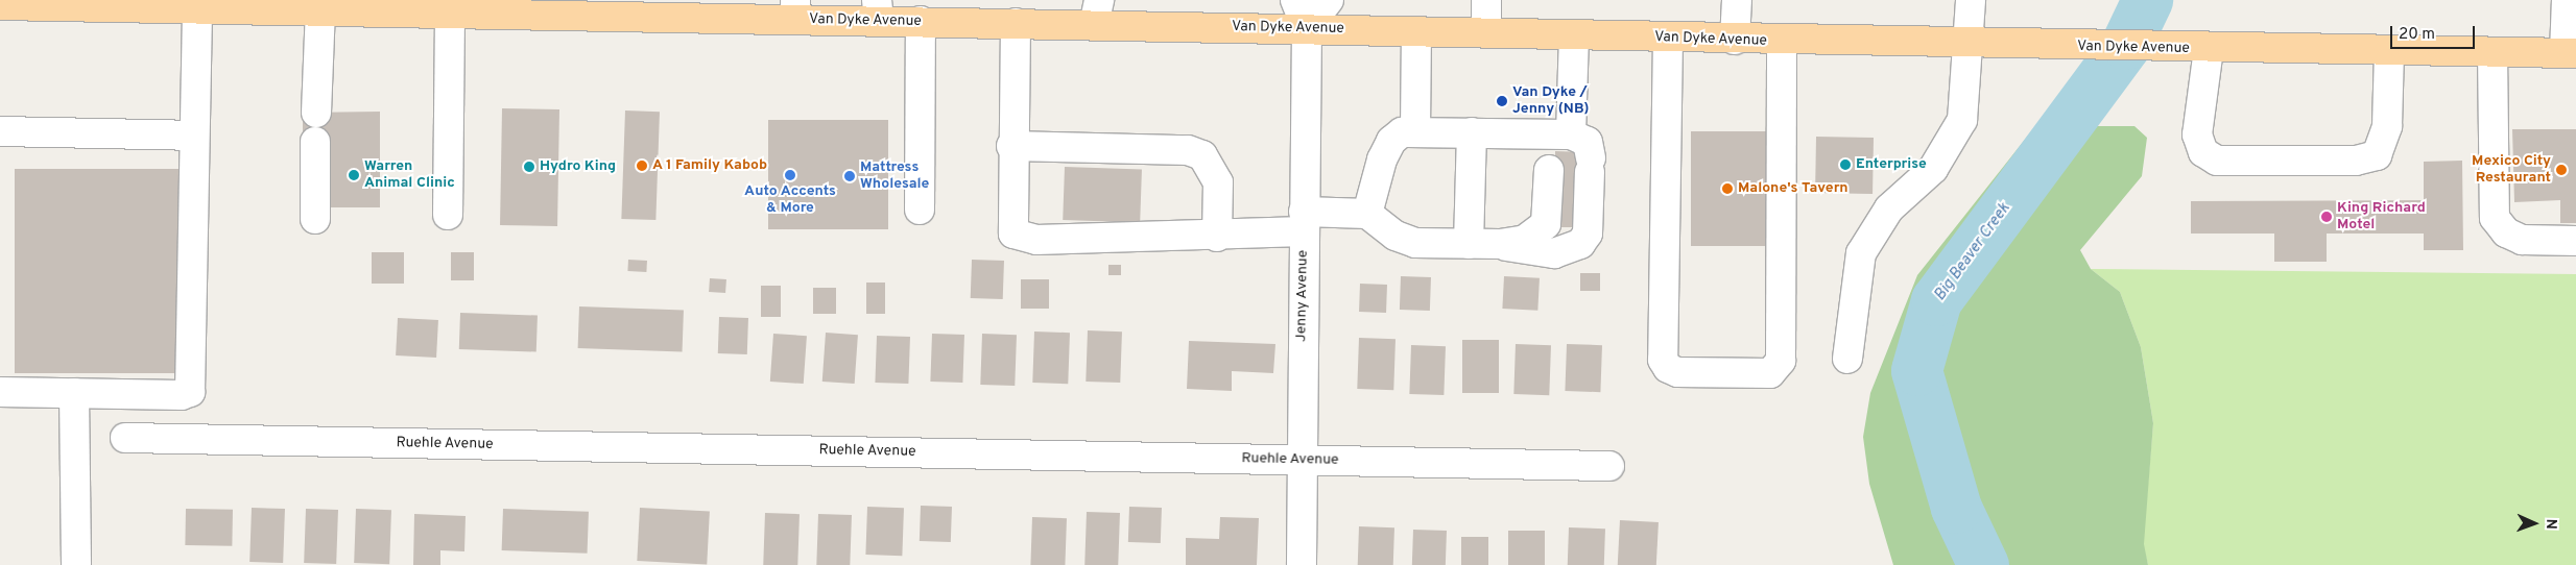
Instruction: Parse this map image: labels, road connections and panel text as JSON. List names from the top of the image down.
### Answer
{
  "streets": {
    "main road": ["Van Dyke Avenue"],
    "street": ["Jenny Avenue", "Ruehle Avenue"]
  },
  "crossings": [
    ["Van Dyke Avenue", "Jenny Avenue"],
    ["Jenny Avenue", "Ruehle Avenue"]
  ],
  "water": ["Big Beaver Creek"],
  "places": [
    "Van Dyke / Jenny (NB)",
    "Enterprise",
    "A 1 Family Kabob",
    "Hydro King",
    "Mexico City Restaurant",
    "Warren Animal Clinic",
    "Auto Accents & More",
    "Mattress Wholesale",
    "Malone's Tavern",
    "King Richard Motel"
  ],
  "scale_bar": "20 m",
  "north": "right"
}
